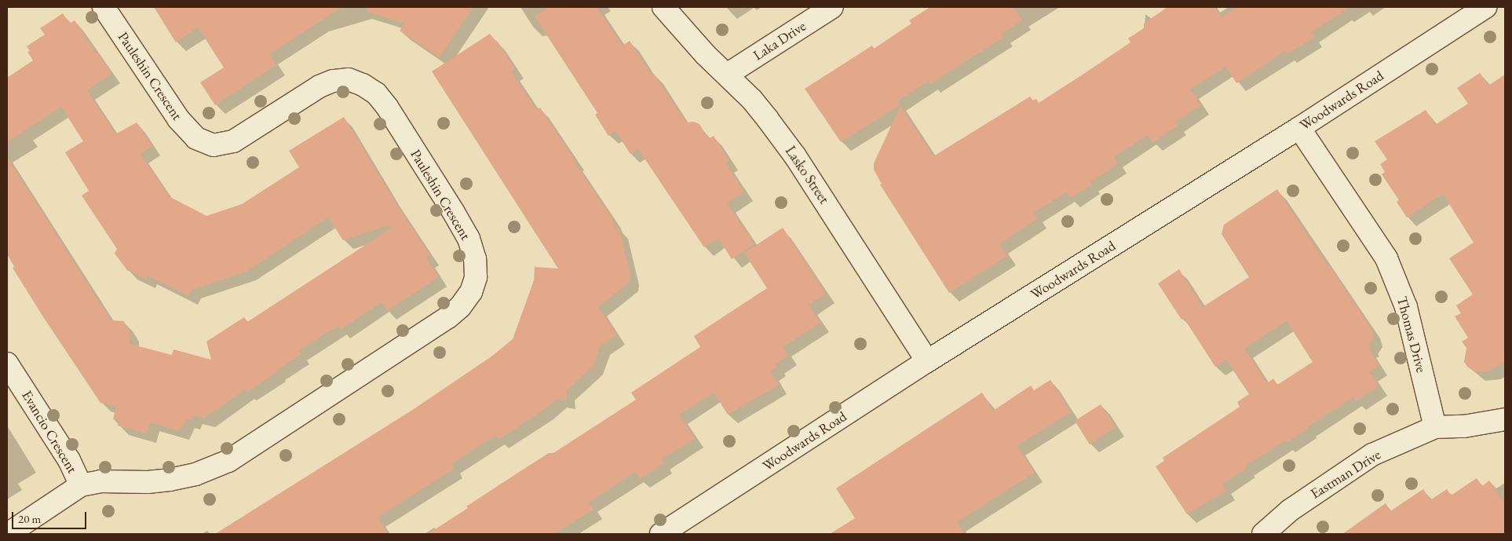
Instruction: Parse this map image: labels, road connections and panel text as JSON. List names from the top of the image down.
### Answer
{
  "streets": {
    "street": [
      "Laka Drive",
      "Pauleshin Crescent",
      "Woodwards Road",
      "Lasko Street",
      "Thomas Drive",
      "Evancio Crescent",
      "Eastman Drive"
    ]
  },
  "crossings": [
    ["Laka Drive", "Lasko Street"],
    ["Pauleshin Crescent", "Evancio Crescent"],
    ["Woodwards Road", "Lasko Street"],
    ["Woodwards Road", "Thomas Drive"],
    ["Thomas Drive", "Eastman Drive"]
  ],
  "scale_bar": "20 m"
}
